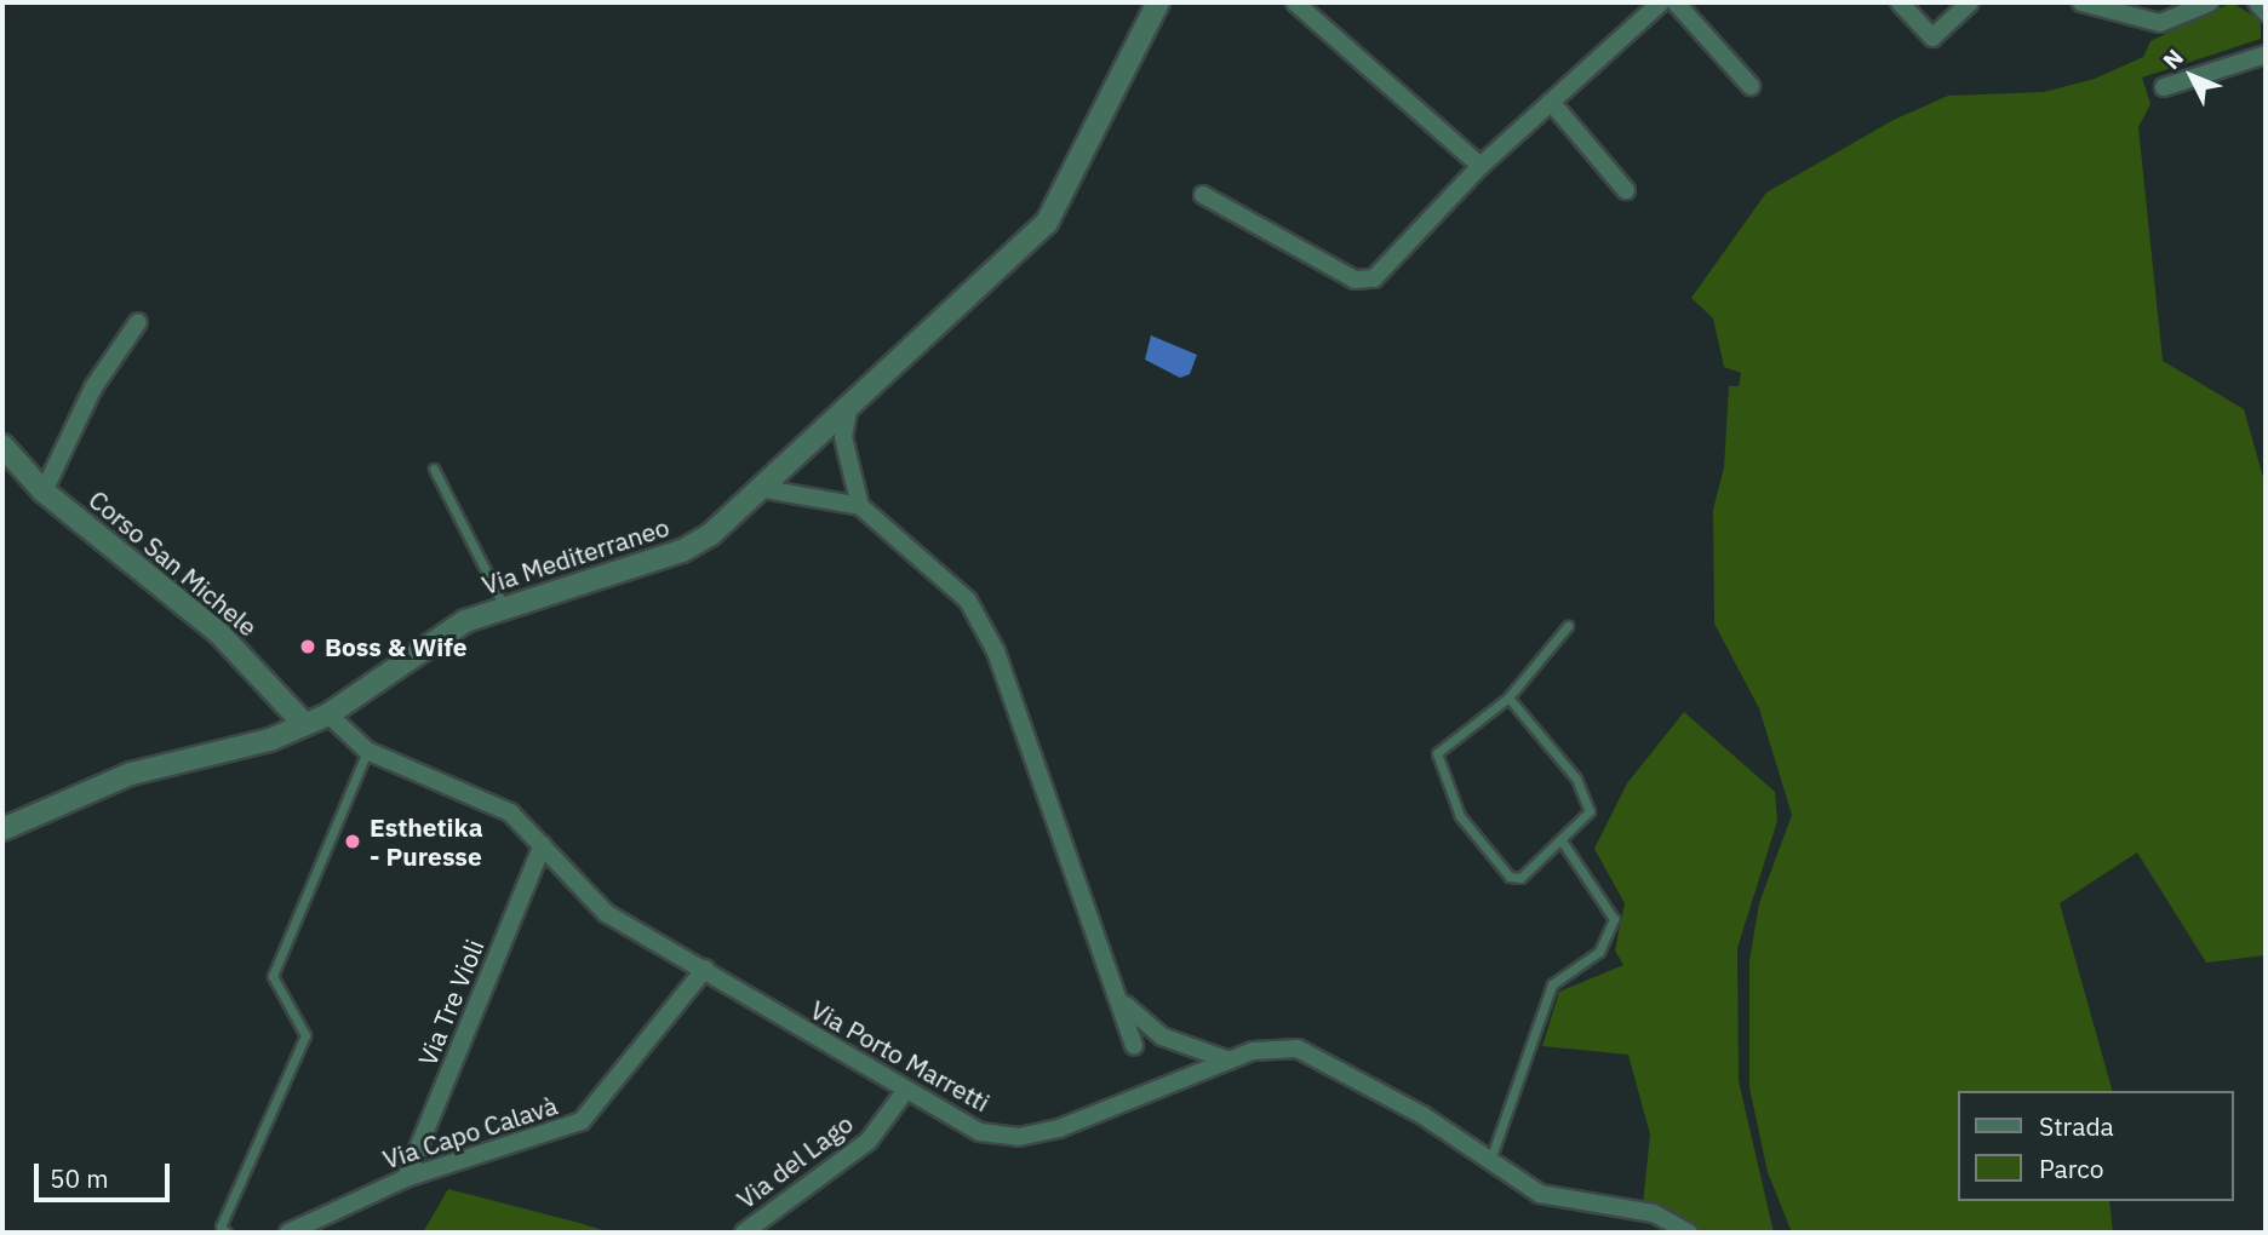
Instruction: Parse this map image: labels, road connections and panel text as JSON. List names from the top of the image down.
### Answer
{
  "streets": {
    "street": [
      "Via Mediterraneo",
      "Corso San Michele",
      "Via Tre Violi",
      "Via Porto Marretti",
      "Via Capo Calavà",
      "Via del Lago"
    ]
  },
  "crossings": [
    ["Via Mediterraneo", "Corso San Michele"],
    ["Via Mediterraneo", "Via Porto Marretti"],
    ["Via Tre Violi", "Via Porto Marretti"],
    ["Via Tre Violi", "Via Capo Calavà"],
    ["Via Porto Marretti", "Via Capo Calavà"],
    ["Via Porto Marretti", "Via del Lago"]
  ],
  "places": ["Boss & Wife", "Esthetika - Puresse"],
  "legend": ["Strada", "Parco"],
  "scale_bar": "50 m",
  "north": "top left"
}
